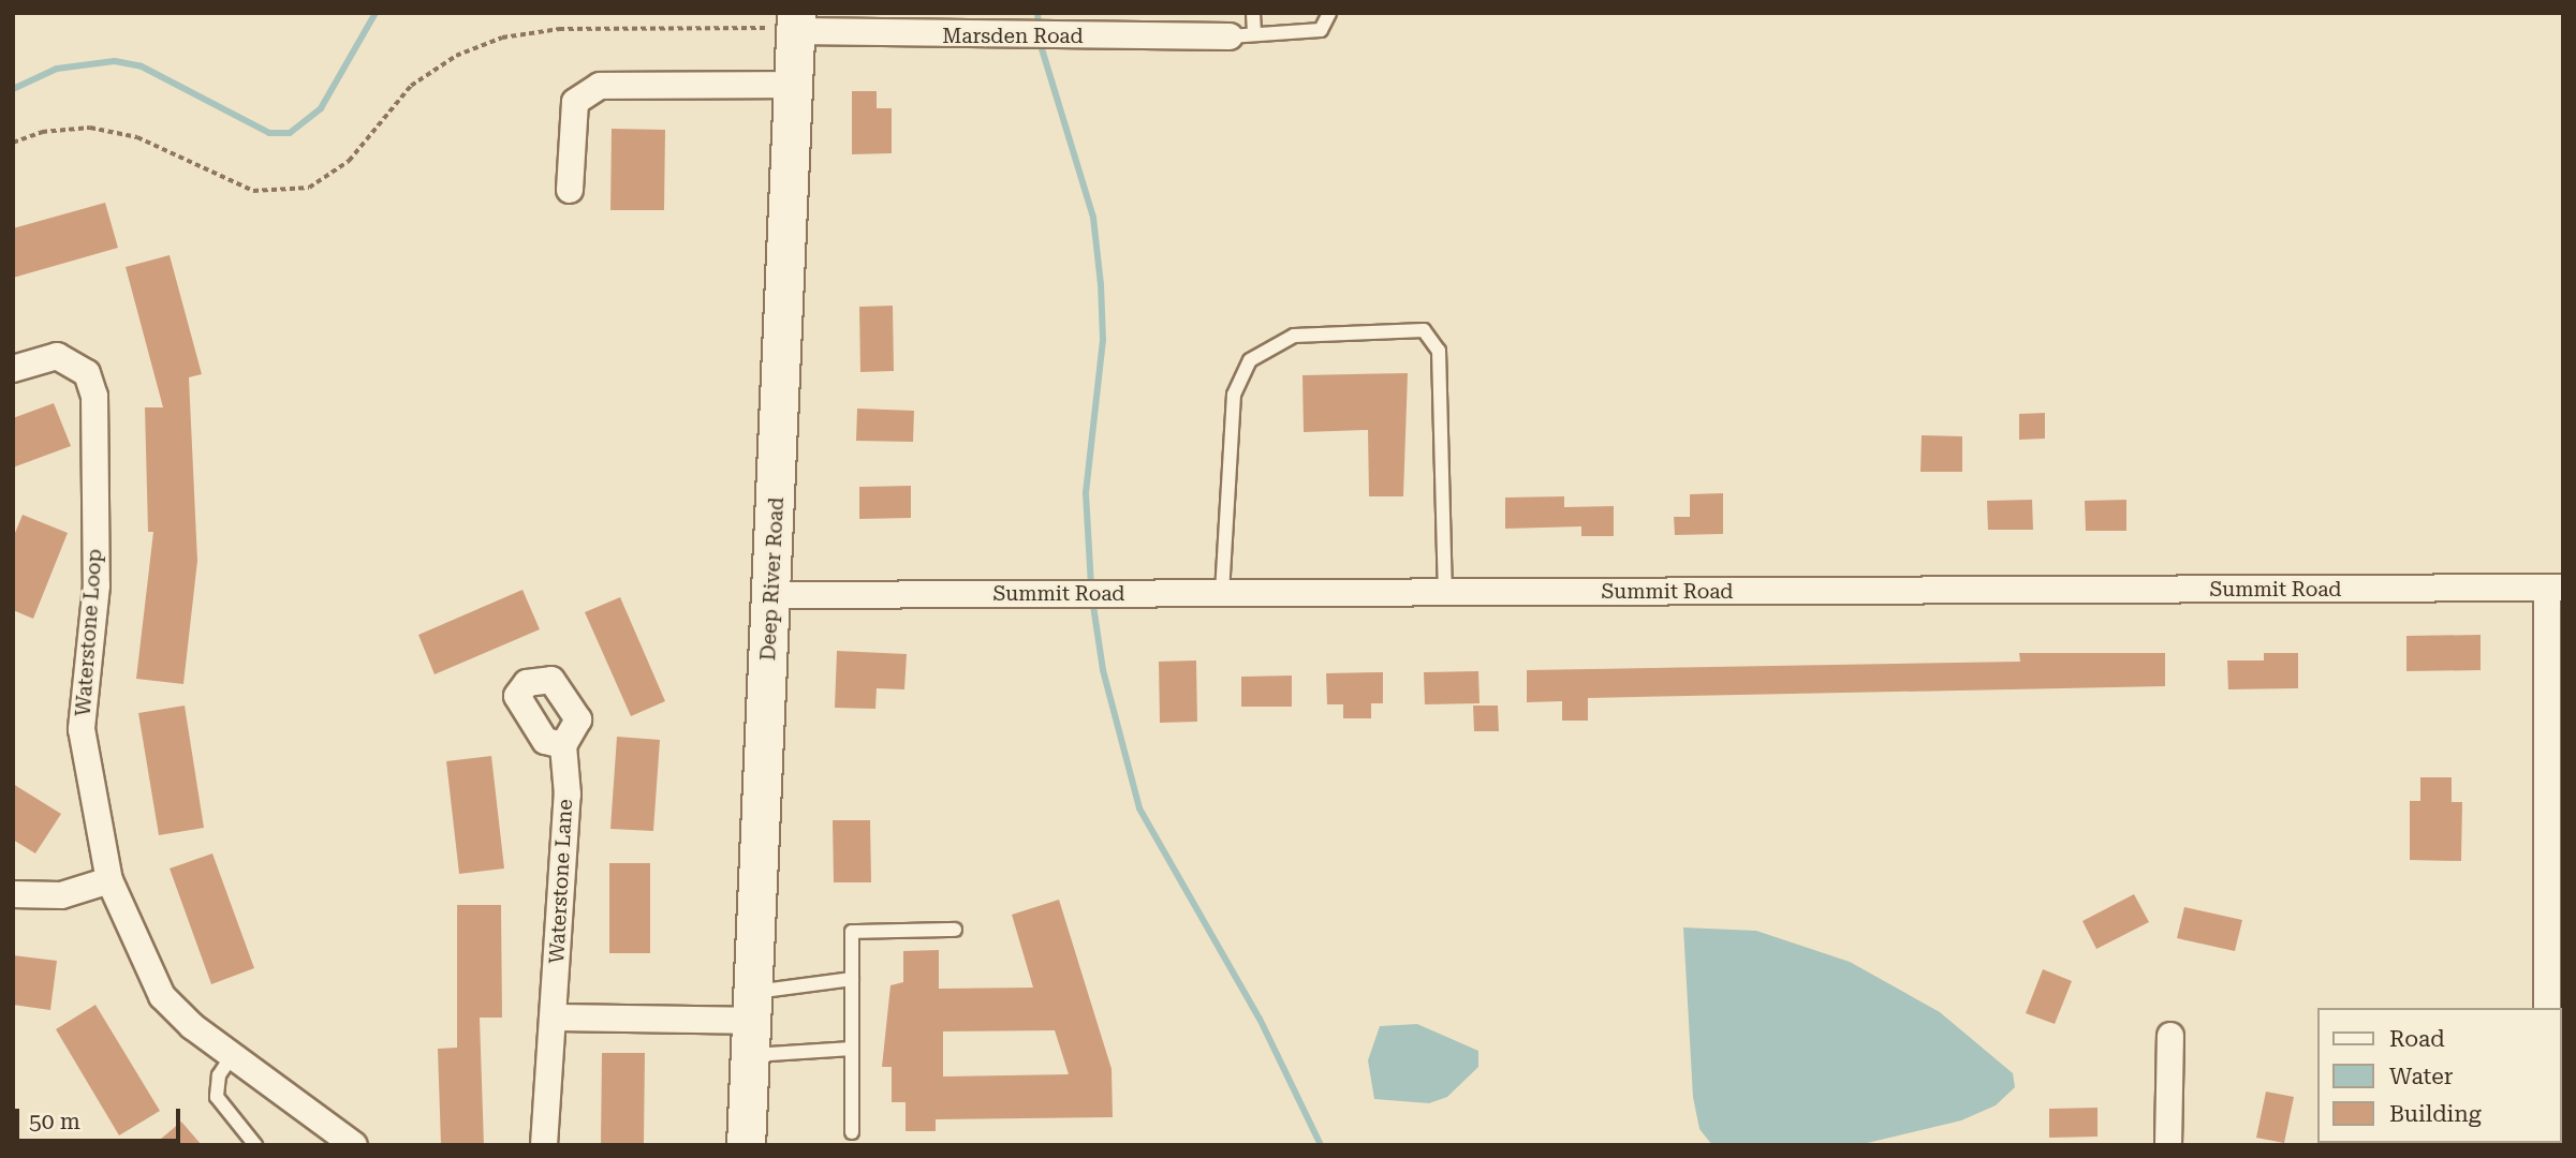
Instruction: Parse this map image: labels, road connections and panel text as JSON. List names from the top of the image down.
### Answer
{
  "streets": {
    "street": [
      "Marsden Road",
      "Deep River Road",
      "Summit Road",
      "Waterstone Loop",
      "Waterstone Lane"
    ]
  },
  "crossings": [
    ["Marsden Road", "Deep River Road"],
    ["Deep River Road", "Summit Road"]
  ],
  "legend": ["Road", "Water", "Building"],
  "scale_bar": "50 m"
}
